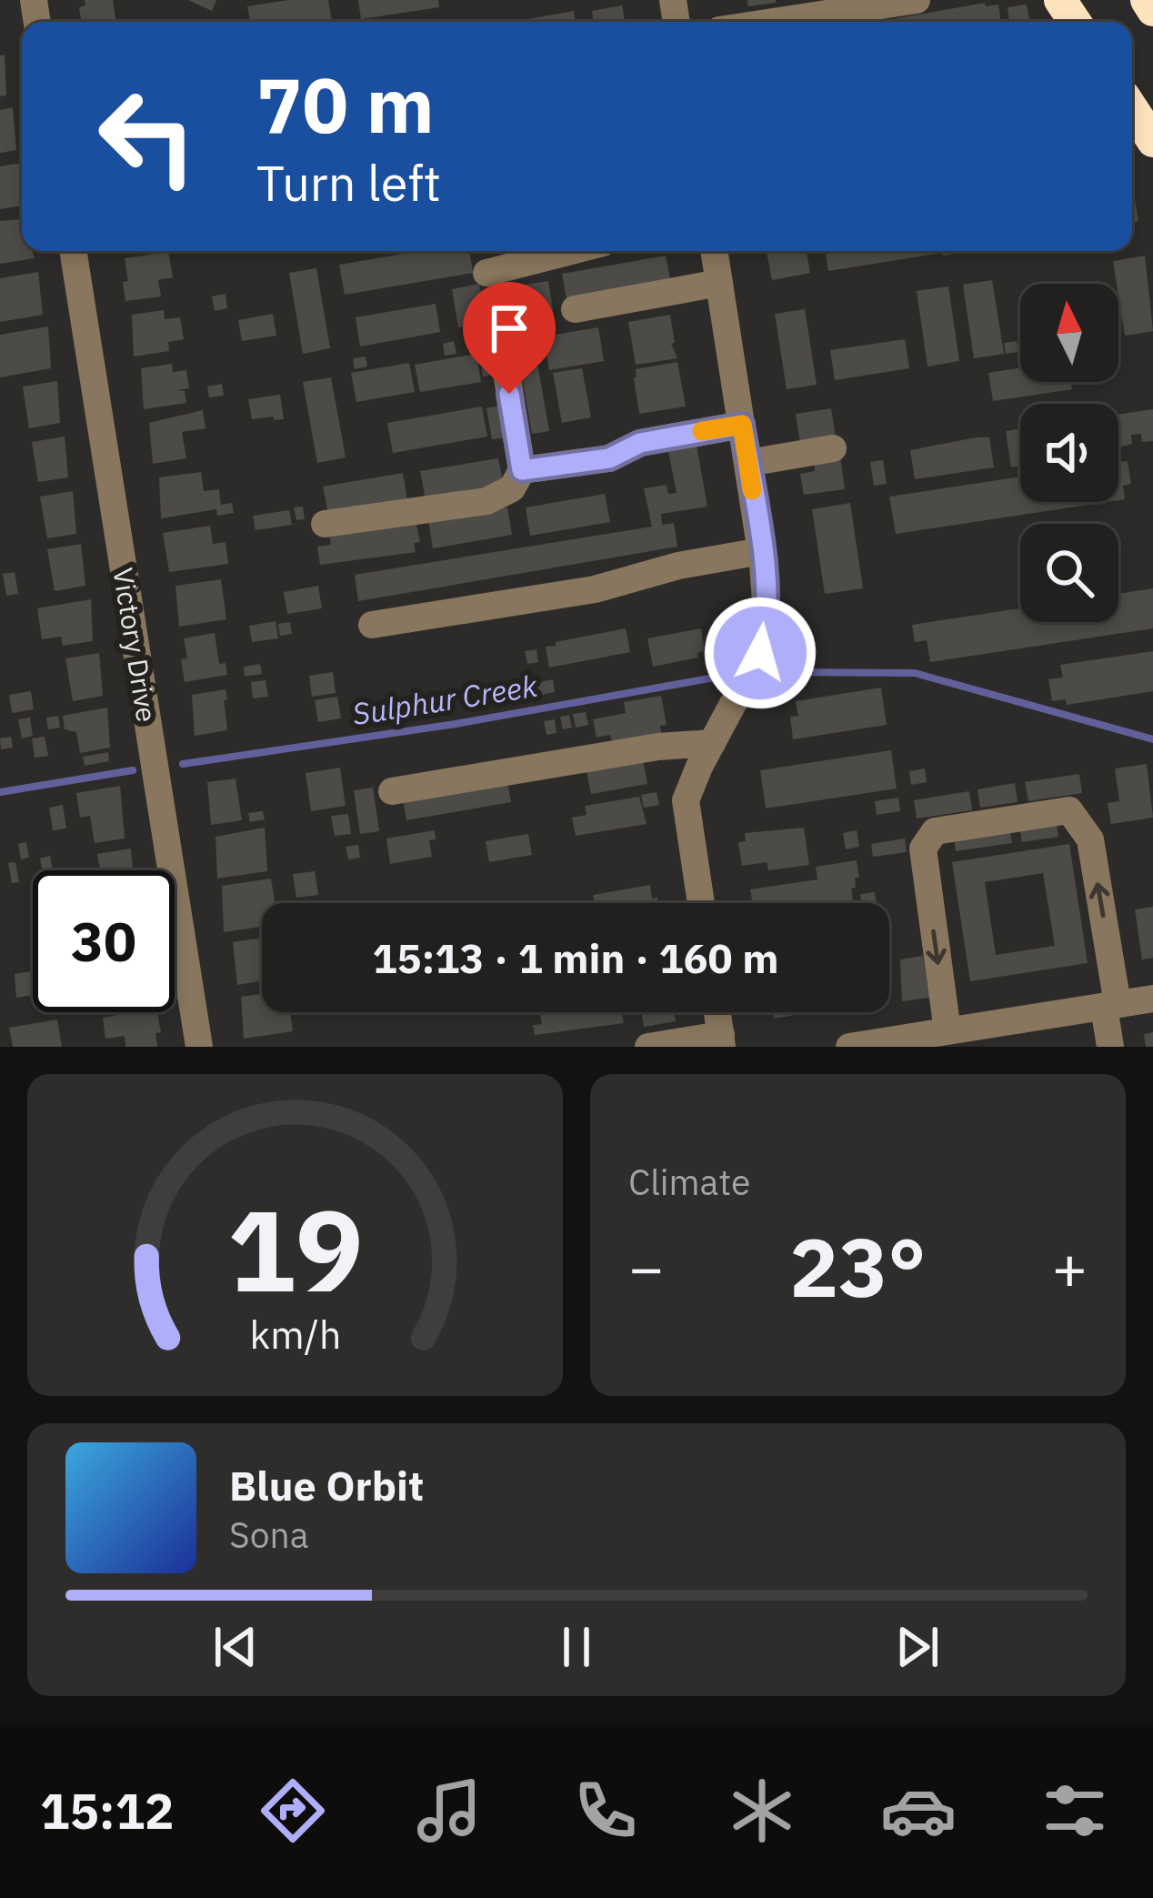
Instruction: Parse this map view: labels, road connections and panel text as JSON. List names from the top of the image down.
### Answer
{
  "streets": {
    "street": ["Victory Drive"]
  },
  "water": ["Sulphur Creek"],
  "north": "top",
  "page": {
    "turn": ["70 m", "Turn left"],
    "limit": "30",
    "trip": "15:13 · 1 min · 160 m",
    "tile": "Climate",
    "heat": ["−", "23°", "+"],
    "song": ["Blue Orbit", "Sona"],
    "tabs": "15:12",
    "gauge": ["19", "km/h"]
  }
}
